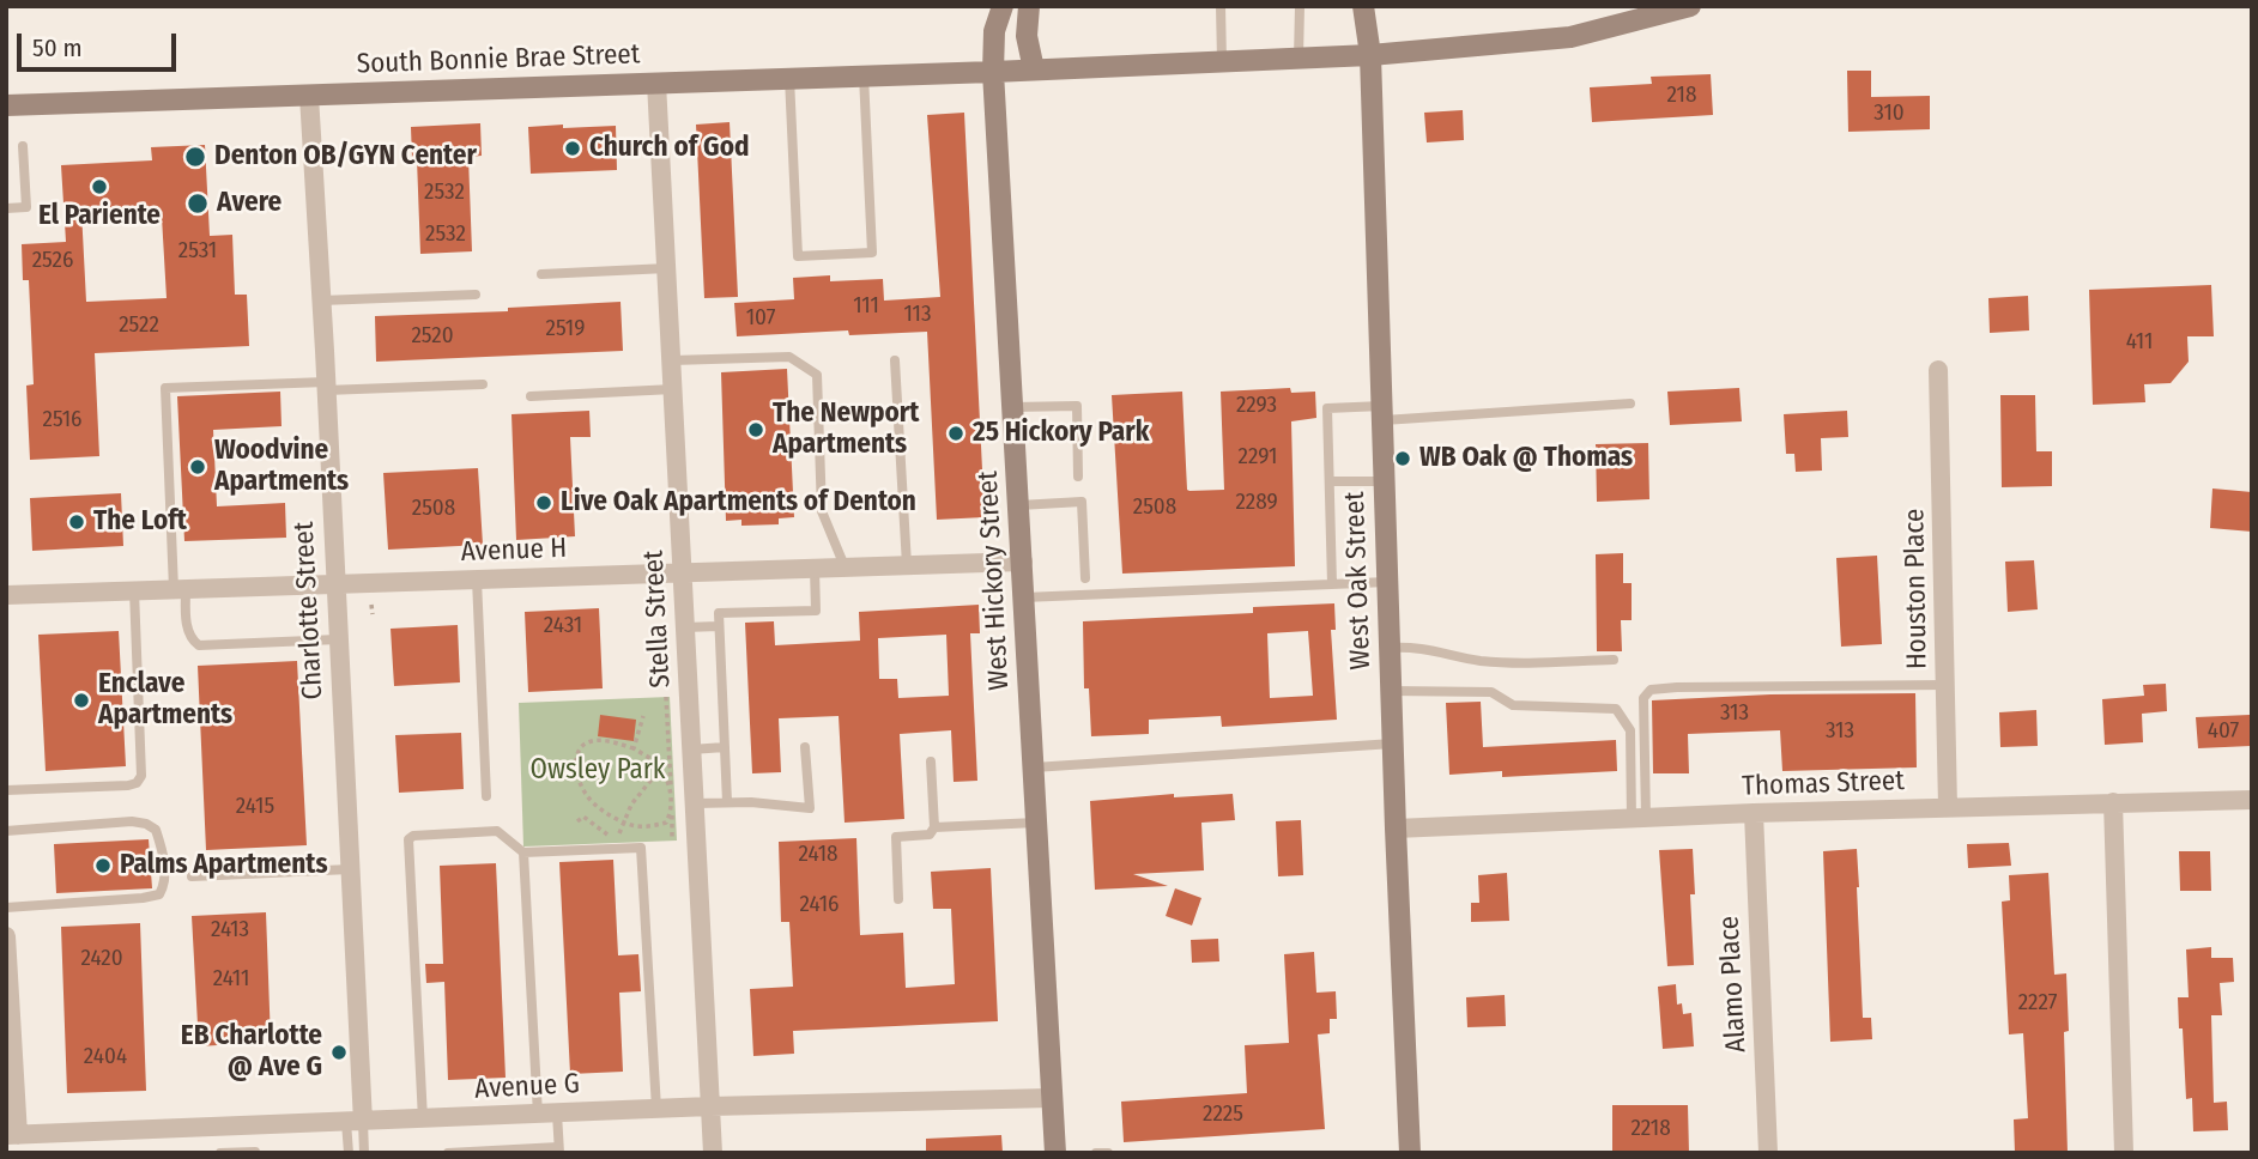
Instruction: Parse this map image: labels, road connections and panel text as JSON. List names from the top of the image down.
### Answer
{
  "streets": {
    "main road": ["South Bonnie Brae Street", "West Hickory Street", "West Oak Street"],
    "street": [
      "Avenue H",
      "Houston Place",
      "Charlotte Street",
      "Stella Street",
      "Thomas Street",
      "Alamo Place",
      "Avenue G"
    ]
  },
  "crossings": [
    ["South Bonnie Brae Street", "West Hickory Street"],
    ["South Bonnie Brae Street", "West Oak Street"],
    ["South Bonnie Brae Street", "Charlotte Street"],
    ["South Bonnie Brae Street", "Stella Street"],
    ["Avenue H", "West Hickory Street"],
    ["Avenue H", "Charlotte Street"],
    ["Avenue H", "Stella Street"],
    ["West Hickory Street", "Avenue G"],
    ["West Oak Street", "Thomas Street"],
    ["Houston Place", "Thomas Street"],
    ["Charlotte Street", "Avenue G"],
    ["Stella Street", "Avenue G"],
    ["Thomas Street", "Alamo Place"]
  ],
  "parks": ["Owsley Park"],
  "places": [
    "Church of God",
    "Denton OB/GYN Center",
    "El Pariente",
    "Avere",
    "The Newport Apartments",
    "25 Hickory Park",
    "WB Oak @ Thomas",
    "Woodvine Apartments",
    "Live Oak Apartments of Denton",
    "The Loft",
    "Enclave Apartments",
    "Palms Apartments",
    "EB Charlotte @ Ave G"
  ],
  "house_numbers": [
    "218",
    "310",
    "2532",
    "2532",
    "2531",
    "2526",
    "111",
    "113",
    "107",
    "2522",
    "2519",
    "2520",
    "411",
    "2293",
    "2516",
    "2291",
    "2289",
    "2508",
    "2508",
    "2431",
    "313",
    "313",
    "407",
    "2415",
    "2418",
    "2416",
    "2413",
    "2420",
    "2411",
    "2227",
    "2404",
    "2225",
    "2218"
  ],
  "scale_bar": "50 m"
}
